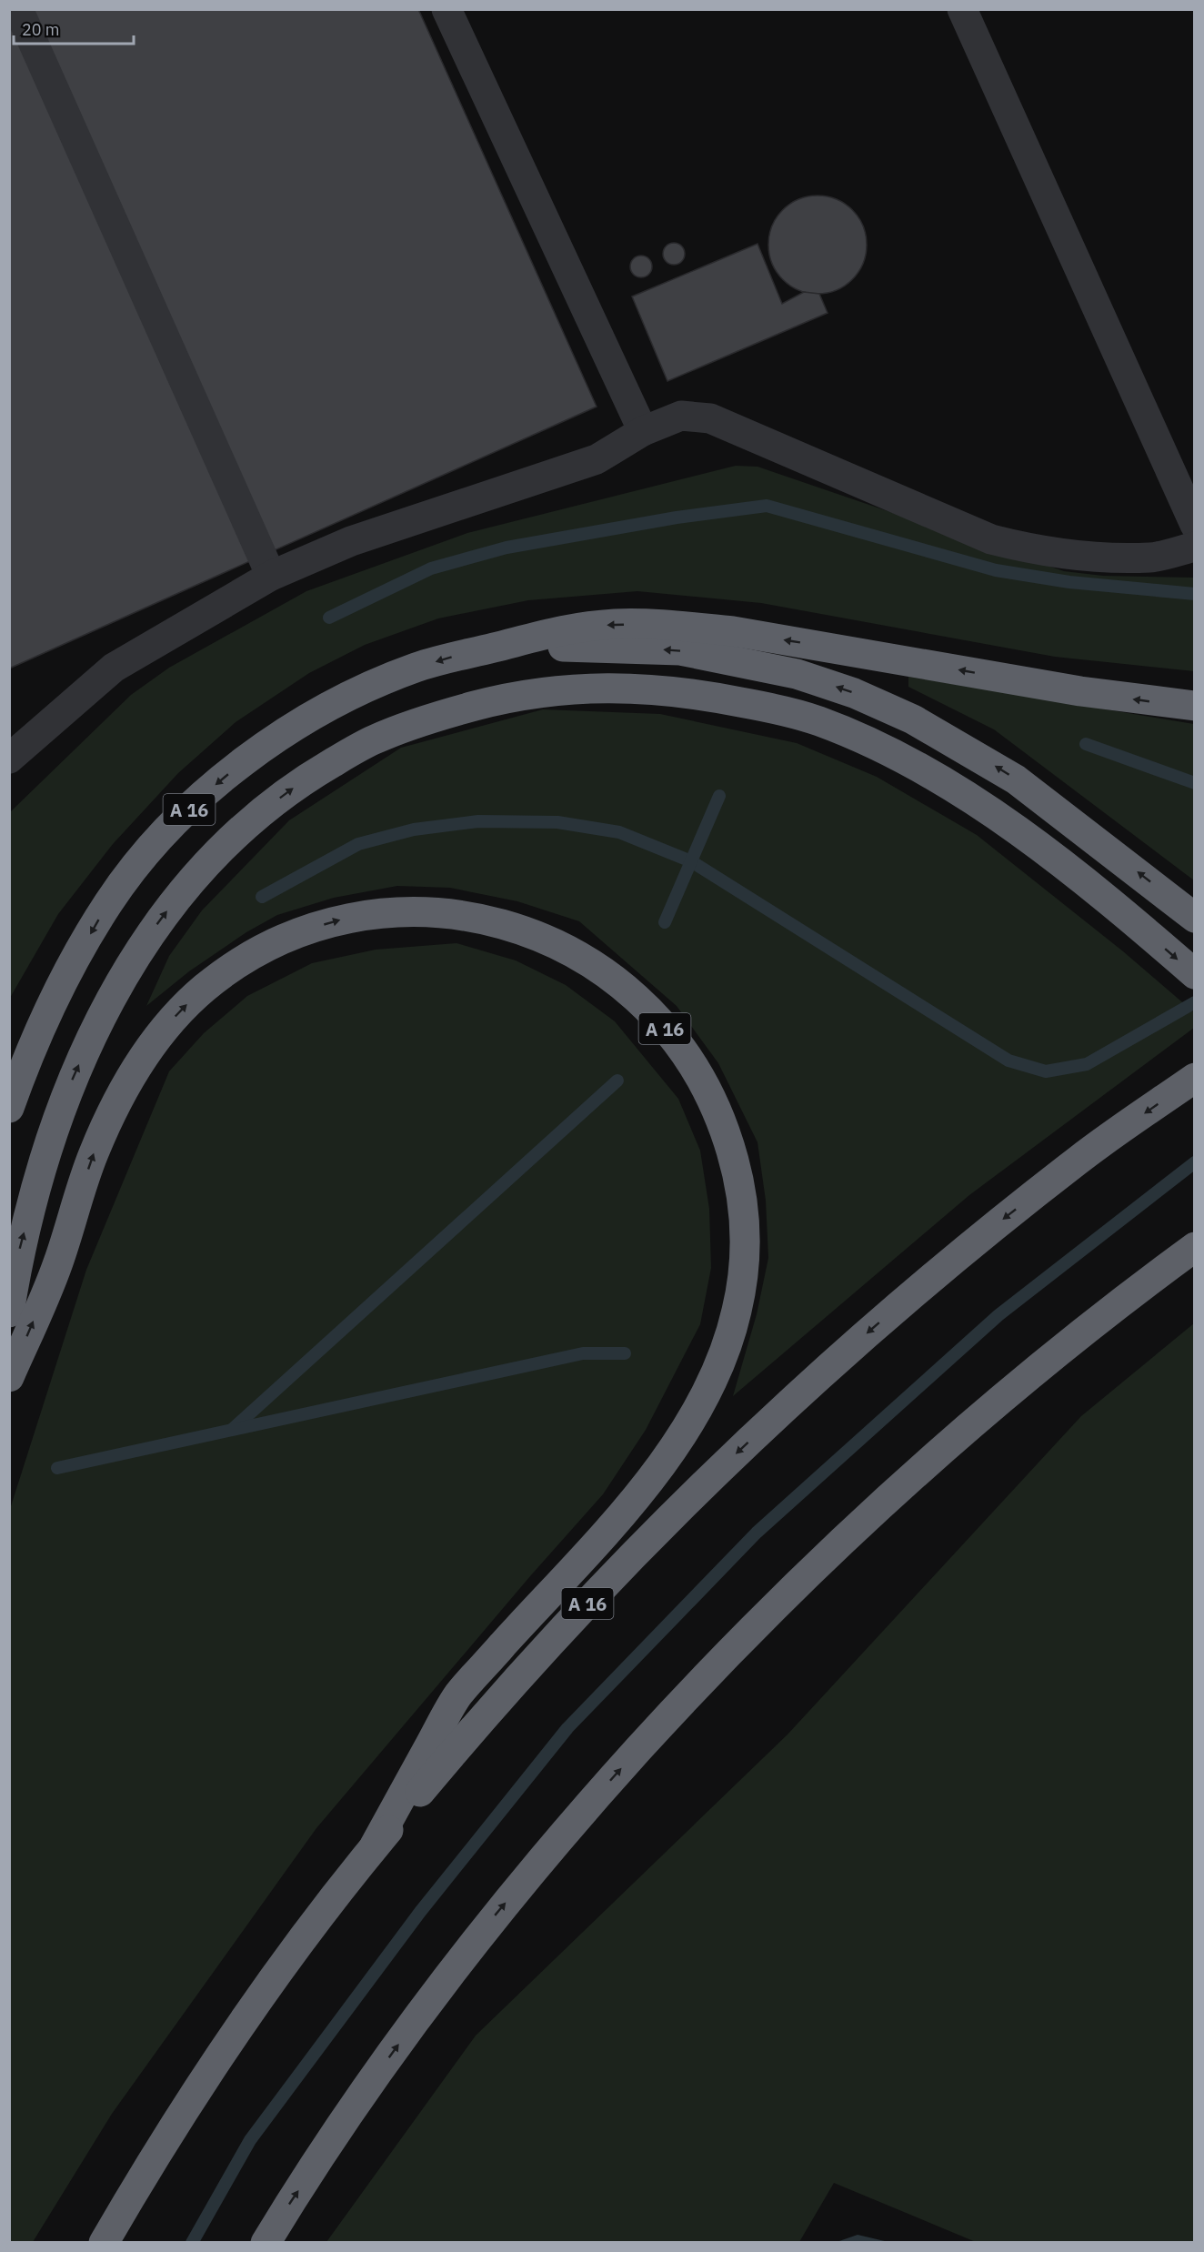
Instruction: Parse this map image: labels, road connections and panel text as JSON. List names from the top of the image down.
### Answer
{
  "streets": {
    "highway": ["A 16"]
  },
  "scale_bar": "20 m"
}
